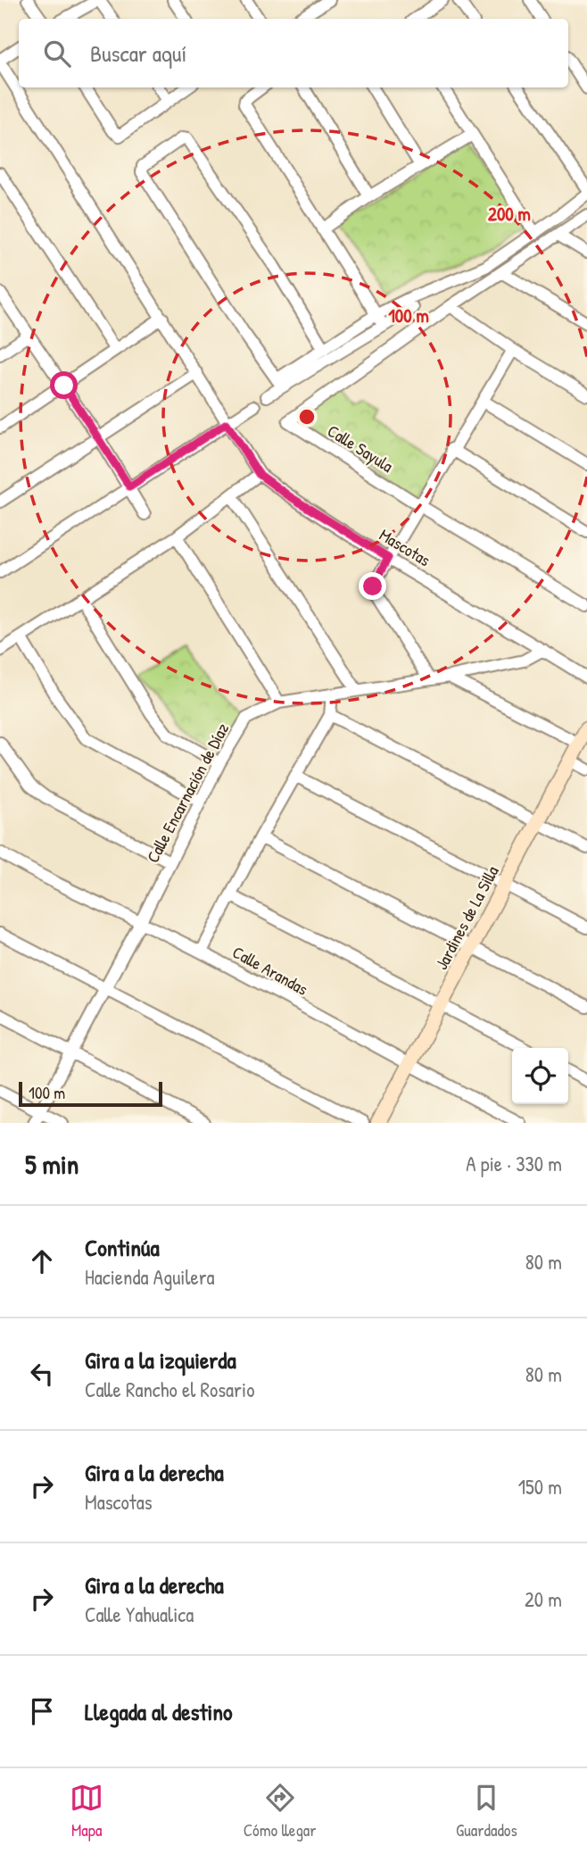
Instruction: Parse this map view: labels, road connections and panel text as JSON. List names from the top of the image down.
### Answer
{
  "streets": {
    "street": [
      "Calle Sayula",
      "Mascotas",
      "Calle Encarnación de Díaz",
      "Jardines de La Silla",
      "Calle Arandas"
    ]
  },
  "crossings": [
    ["Mascotas", "Calle Encarnación de Díaz"],
    ["Calle Encarnación de Díaz", "Calle Arandas"],
    ["Jardines de La Silla", "Calle Arandas"]
  ],
  "scale_bar": "100 m",
  "page": {
    "search": "Buscar aquí",
    "scale": "100 m",
    "heading": ["5 min", "A pie · 330 m"],
    "list": [
      ["Continúa", "Hacienda Aguilera", "80 m"],
      ["Gira a la izquierda", "Calle Rancho el Rosario", "80 m"],
      ["Gira a la derecha", "Mascotas", "150 m"],
      ["Gira a la derecha", "Calle Yahualica", "20 m"],
      "Llegada al destino"
    ],
    "nav": ["Mapa", "Cómo llegar", "Guardados"]
  },
  "rings": ["200 m", "100 m"]
}
